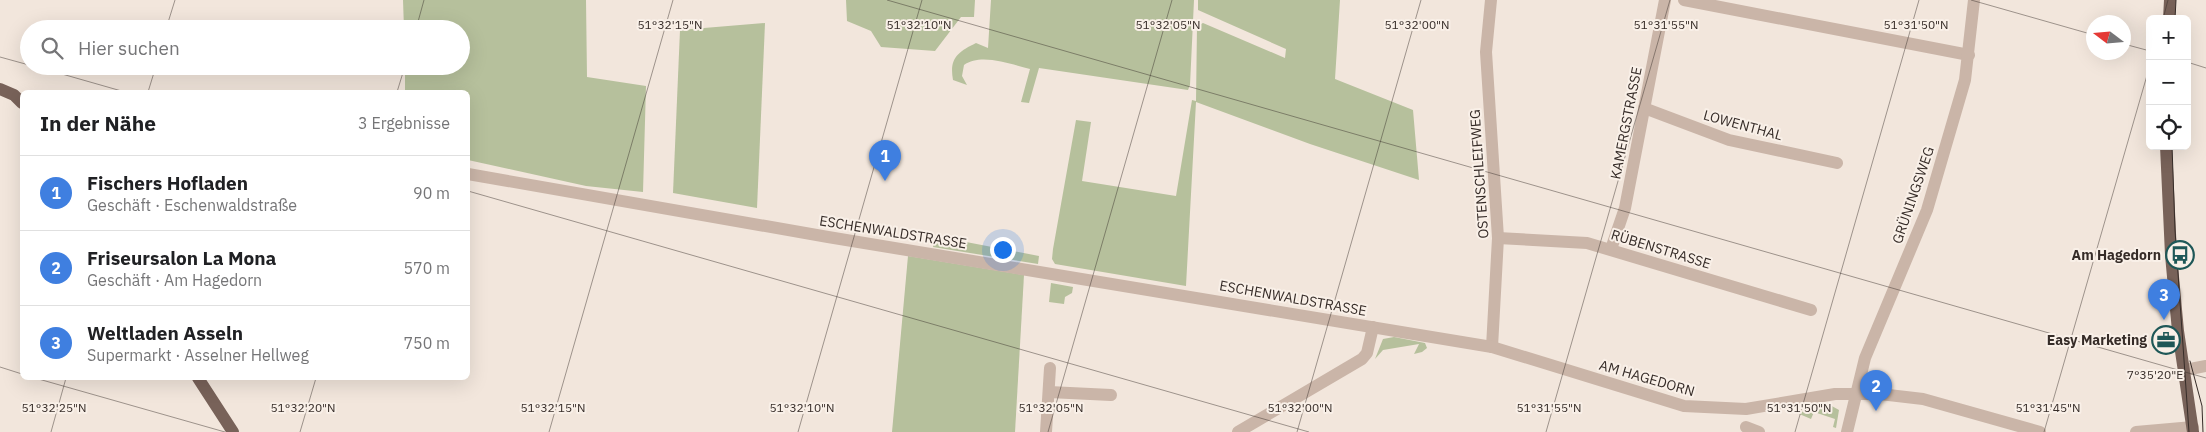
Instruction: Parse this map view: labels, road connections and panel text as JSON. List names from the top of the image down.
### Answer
{
  "streets": {
    "street": [
      "KAMERGSTRASSE",
      "LOWENTHAL",
      "OSTENSCHLEIFWEG",
      "GRÜNINGSWEG",
      "ESCHENWALDSTRASSE",
      "RÜBENSTRASSE",
      "AM HAGEDORN"
    ]
  },
  "crossings": [
    ["KAMERGSTRASSE", "LOWENTHAL"],
    ["KAMERGSTRASSE", "RÜBENSTRASSE"],
    ["OSTENSCHLEIFWEG", "ESCHENWALDSTRASSE"],
    ["OSTENSCHLEIFWEG", "RÜBENSTRASSE"],
    ["OSTENSCHLEIFWEG", "AM HAGEDORN"],
    ["GRÜNINGSWEG", "AM HAGEDORN"],
    ["ESCHENWALDSTRASSE", "AM HAGEDORN"]
  ],
  "places": {
    "bus stop": ["Am Hagedorn"],
    "office": ["Easy Marketing"]
  },
  "north": "left",
  "page": {
    "map_buttons": ["+", "−"],
    "search": "Hier suchen",
    "heading": ["In der Nähe", "3 Ergebnisse"],
    "pins": ["1", "3", "2"],
    "list": [
      {
        "mark": "1",
        "name": "Fischers Hofladen",
        "note": "Geschäft · Eschenwaldstraße",
        "value": "90 m"
      },
      {
        "mark": "2",
        "name": "Friseursalon La Mona",
        "note": "Geschäft · Am Hagedorn",
        "value": "570 m"
      },
      {
        "mark": "3",
        "name": "Weltladen Asseln",
        "note": "Supermarkt · Asselner Hellweg",
        "value": "750 m"
      }
    ]
  },
  "coordinates": [
    "51°32'15\"N",
    "51°32'10\"N",
    "51°32'05\"N",
    "51°32'00\"N",
    "51°31'55\"N",
    "51°31'50\"N",
    "7°35'20\"E",
    "51°32'25\"N",
    "51°32'20\"N",
    "51°31'45\"N"
  ]
}
